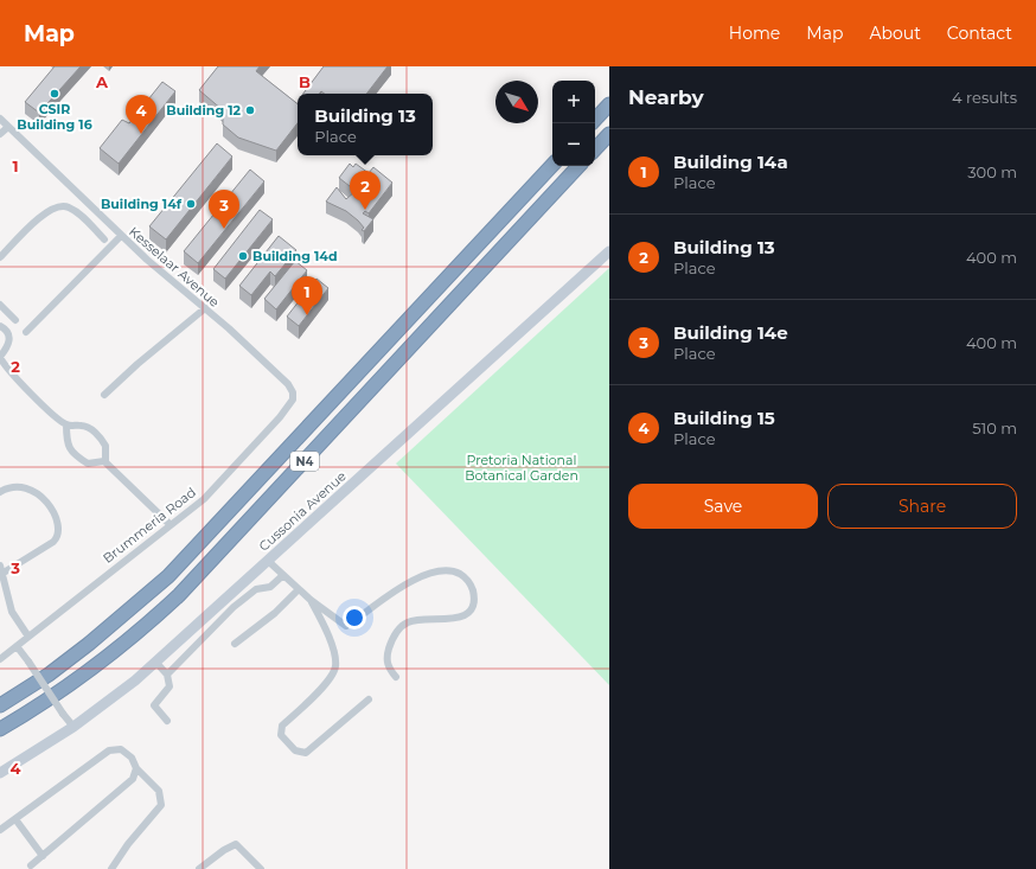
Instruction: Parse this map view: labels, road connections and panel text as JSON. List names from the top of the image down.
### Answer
{
  "streets": {
    "highway": ["N4"],
    "main road": ["Cussonia Avenue"],
    "street": ["Kesselaar Avenue", "Brummeria Road"]
  },
  "crossings": [
    ["Kesselaar Avenue", "Brummeria Road"]
  ],
  "parks": ["Pretoria National Botanical Garden"],
  "places": [
    "CSIR Building 16",
    "Building 12",
    "Building 14f",
    "Building 14d"
  ],
  "north": "bottom right",
  "page": {
    "header": "Map",
    "nav": [
      "Home",
      "Map",
      "About",
      "Contact"
    ],
    "heading": ["Nearby", "4 results"],
    "map_buttons": ["+", "−"],
    "popup": ["Building 13", "Place"],
    "pins": [
      "4",
      "2",
      "3",
      "1"
    ],
    "list": [
      {
        "mark": "1",
        "name": "Building 14a",
        "note": "Place",
        "value": "300 m"
      },
      {
        "mark": "2",
        "name": "Building 13",
        "note": "Place",
        "value": "400 m"
      },
      {
        "mark": "3",
        "name": "Building 14e",
        "note": "Place",
        "value": "400 m"
      },
      {
        "mark": "4",
        "name": "Building 15",
        "note": "Place",
        "value": "510 m"
      }
    ],
    "buttons": ["Save", "Share"]
  },
  "grid": {
    "columns": ["A", "B"],
    "rows": [
      "1",
      "2",
      "3",
      "4"
    ]
  }
}
